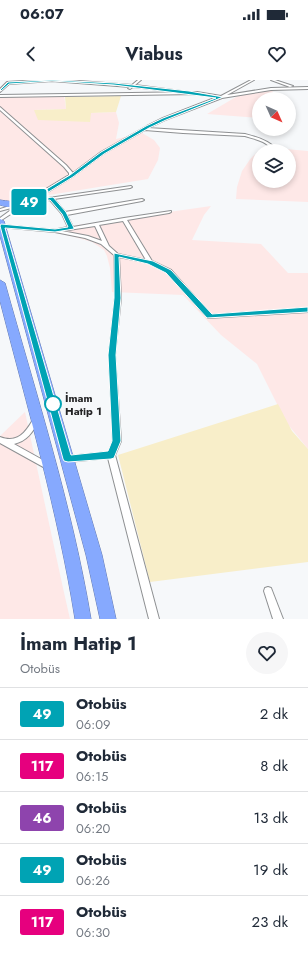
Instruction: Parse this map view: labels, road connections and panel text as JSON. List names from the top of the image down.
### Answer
{
  "places": ["İmam Hatip 1"],
  "lines": ["bus line 49"],
  "north": "bottom right",
  "page": {
    "status": "06:07",
    "header": "Viabus",
    "on_map": "49",
    "heading": ["İmam Hatip 1", "Otobüs"],
    "list": [
      {
        "mark": "49",
        "name": "Otobüs",
        "note": "06:09",
        "value": "2 dk"
      },
      {
        "mark": "117",
        "name": "Otobüs",
        "note": "06:15",
        "value": "8 dk"
      },
      {
        "mark": "46",
        "name": "Otobüs",
        "note": "06:20",
        "value": "13 dk"
      },
      {
        "mark": "49",
        "name": "Otobüs",
        "note": "06:26",
        "value": "19 dk"
      },
      {
        "mark": "117",
        "name": "Otobüs",
        "note": "06:30",
        "value": "23 dk"
      }
    ]
  }
}
